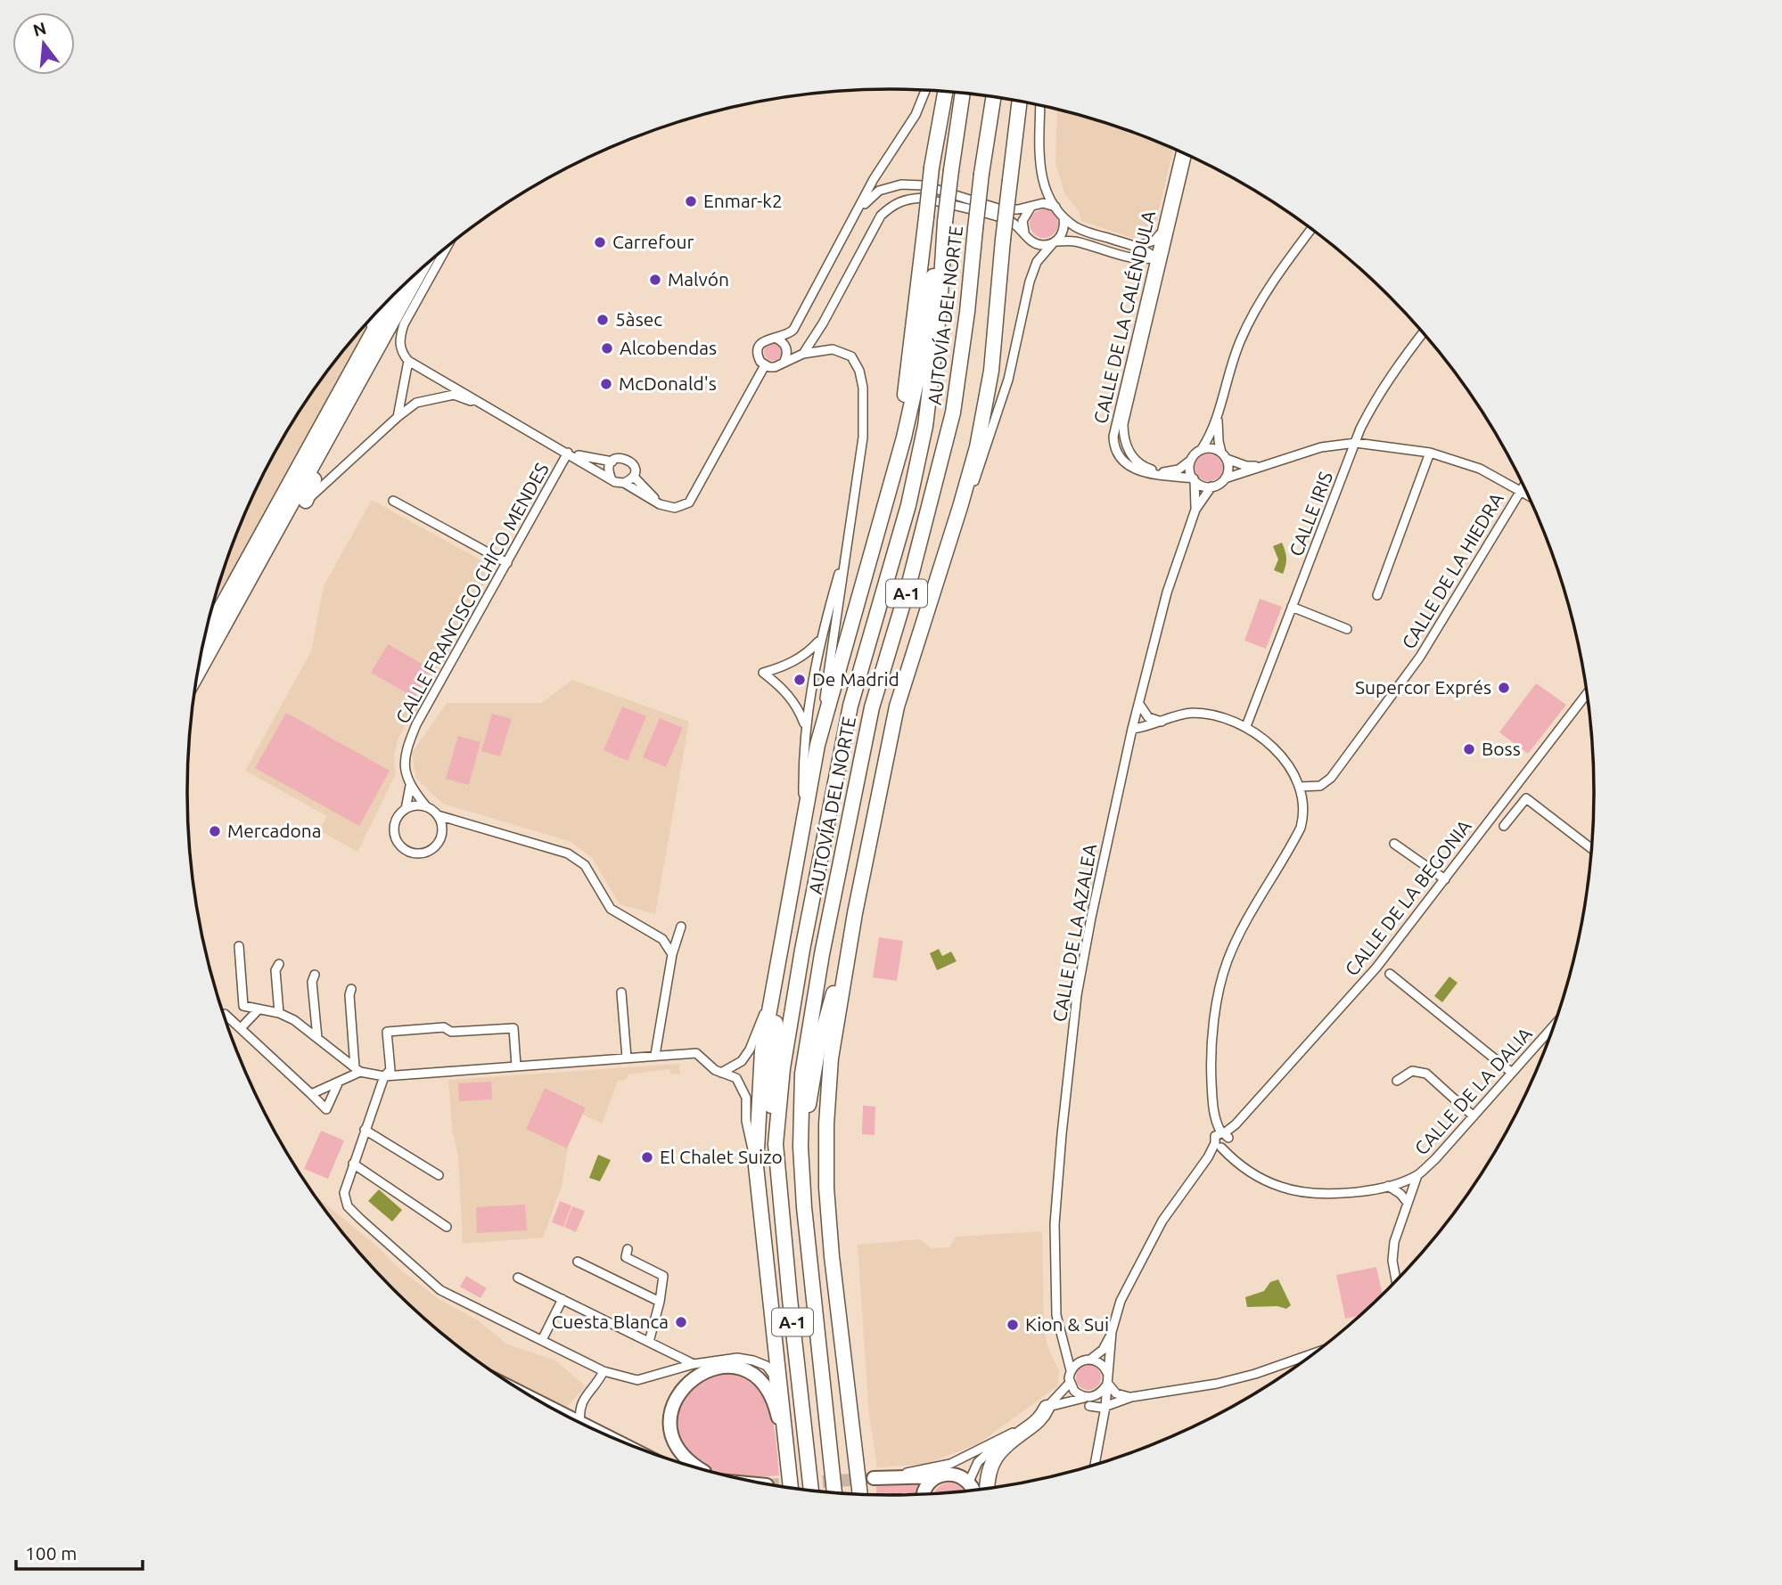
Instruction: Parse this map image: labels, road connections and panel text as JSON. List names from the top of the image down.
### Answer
{
  "streets": {
    "highway": ["AUTOVÍA DEL NORTE", "A-1"],
    "street": [
      "CALLE DE LA CALÉNDULA",
      "CALLE IRIS",
      "CALLE DE LA HIEDRA",
      "CALLE FRANCISCO CHICO MENDES",
      "CALLE DE LA BEGONIA",
      "CALLE DE LA AZALEA",
      "CALLE DE LA DALIA"
    ]
  },
  "crossings": [
    ["CALLE DE LA CALÉNDULA", "CALLE DE LA AZALEA"]
  ],
  "places": [
    "Enmar-k2",
    "Carrefour",
    "Malvón",
    "5àsec",
    "Alcobendas",
    "McDonald's",
    "De Madrid",
    "Supercor Exprés",
    "Boss",
    "Mercadona",
    "El Chalet Suizo",
    "Cuesta Blanca",
    "Kion & Sui"
  ],
  "scale_bar": "100 m",
  "north": "top"
}
